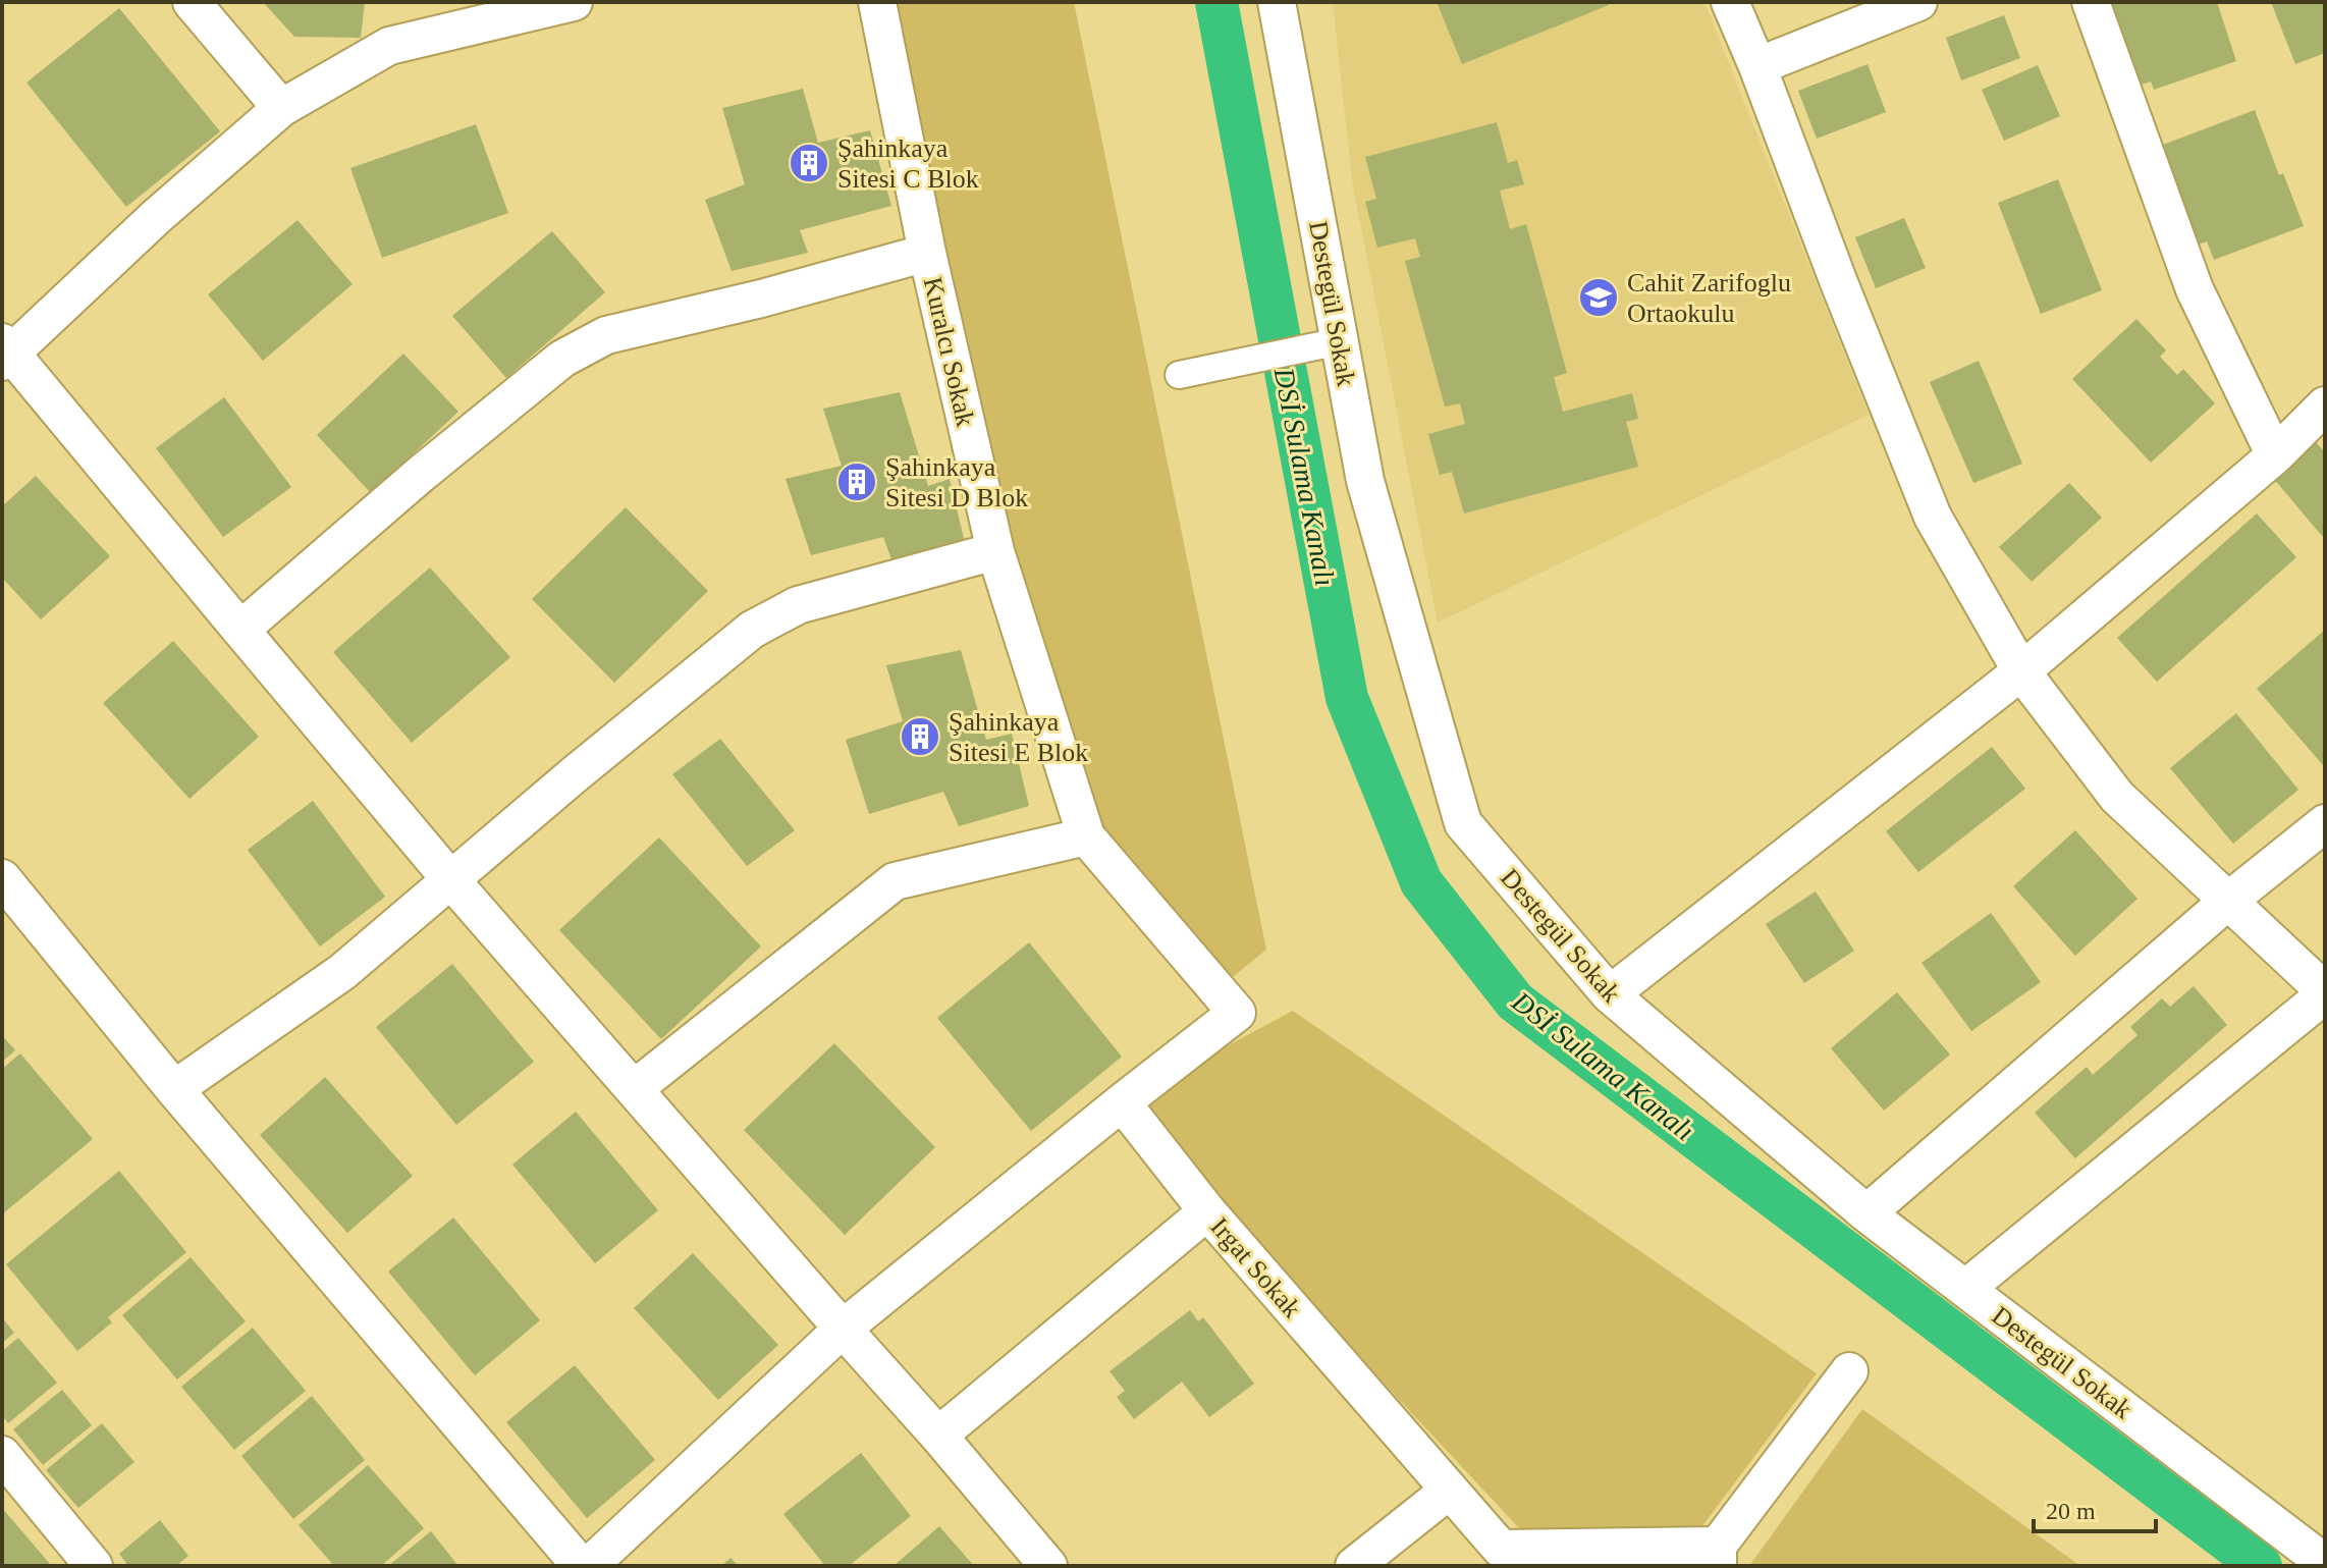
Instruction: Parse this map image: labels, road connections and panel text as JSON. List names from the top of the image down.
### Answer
{
  "streets": {
    "street": ["Destegül Sokak", "Kuralcı Sokak", "Irgat Sokak"]
  },
  "water": ["DSİ Sulama Kanalı"],
  "places": {
    "building": ["Şahinkaya Sitesi C Blok", "Şahinkaya Sitesi D Blok", "Şahinkaya Sitesi E Blok"],
    "school or university": ["Cahit Zarifoglu Ortaokulu"]
  },
  "scale_bar": "20 m"
}
